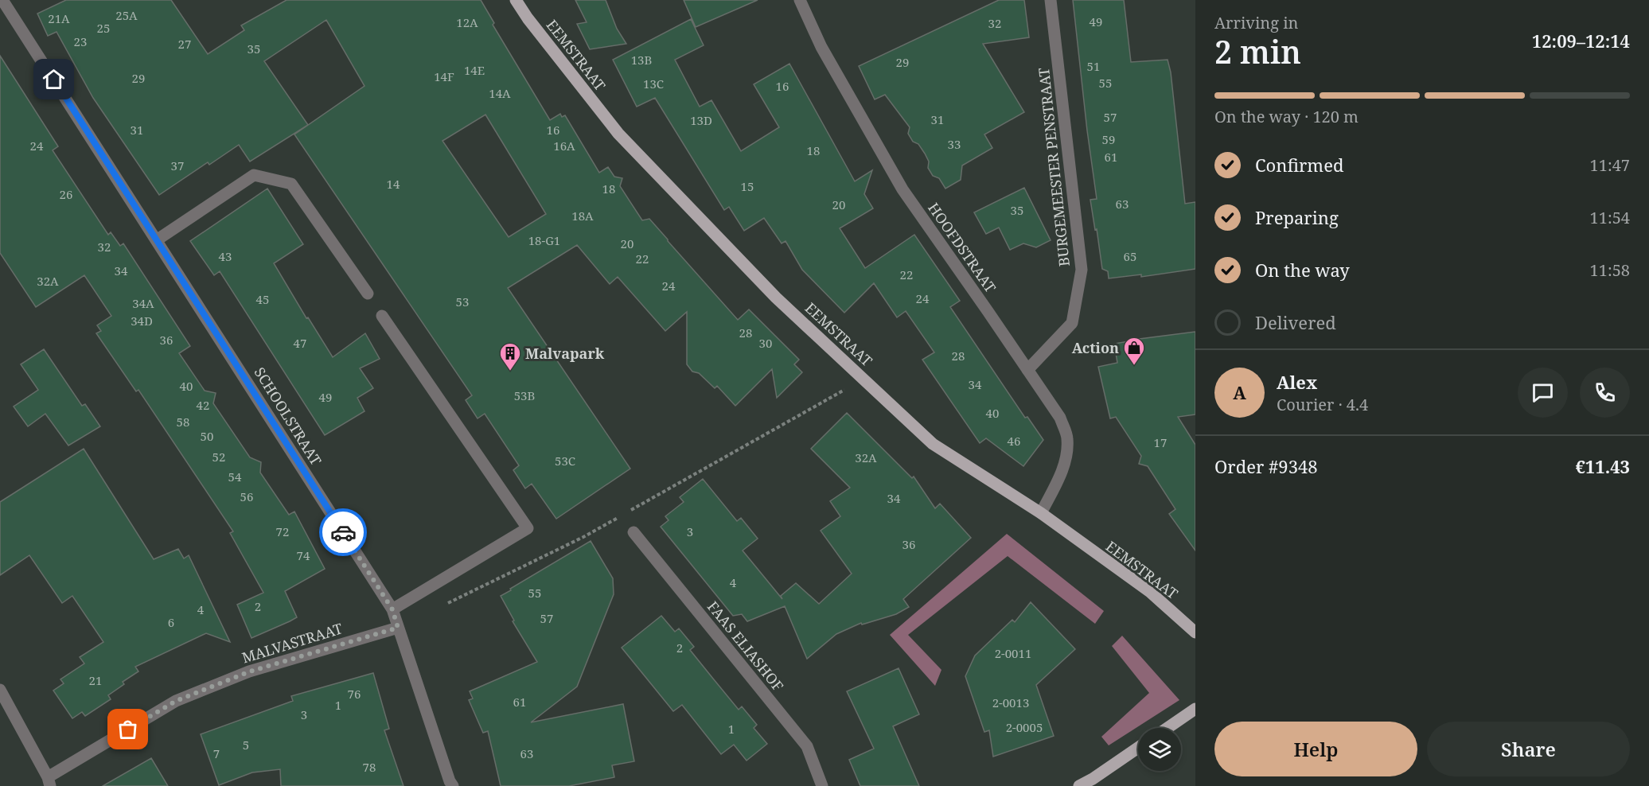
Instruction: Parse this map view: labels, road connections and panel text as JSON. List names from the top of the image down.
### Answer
{
  "streets": {
    "main road": ["EEMSTRAAT"],
    "street": [
      "BURGEMEESTER PENSTRAAT",
      "HOOFDSTRAAT",
      "SCHOOLSTRAAT",
      "MALVASTRAAT",
      "FAAS ELIASHOF"
    ]
  },
  "crossings": [
    ["EEMSTRAAT", "HOOFDSTRAAT"],
    ["BURGEMEESTER PENSTRAAT", "HOOFDSTRAAT"],
    ["SCHOOLSTRAAT", "MALVASTRAAT"]
  ],
  "places": {
    "shop": ["Action"],
    "building": ["Malvapark"]
  },
  "house_numbers": [
    "25A",
    "21A",
    "49",
    "12A",
    "32",
    "25",
    "23",
    "27",
    "35",
    "13B",
    "29",
    "51",
    "14E",
    "14F",
    "29",
    "55",
    "13C",
    "16",
    "14A",
    "57",
    "31",
    "13D",
    "31",
    "16",
    "59",
    "33",
    "24",
    "16A",
    "18",
    "61",
    "37",
    "14",
    "15",
    "18",
    "26",
    "63",
    "20",
    "35",
    "18A",
    "18-G1",
    "20",
    "32",
    "43",
    "65",
    "22",
    "34",
    "22",
    "32A",
    "24",
    "24",
    "45",
    "53",
    "34A",
    "34D",
    "28",
    "36",
    "47",
    "30",
    "28",
    "34",
    "40",
    "53B",
    "49",
    "42",
    "40",
    "58",
    "50",
    "46",
    "17",
    "52",
    "32A",
    "53C",
    "54",
    "56",
    "34",
    "72",
    "3",
    "36",
    "74",
    "4",
    "55",
    "2",
    "4",
    "57",
    "6",
    "2",
    "2-0011",
    "21",
    "76",
    "61",
    "2-0013",
    "1",
    "3",
    "2-0005",
    "1",
    "5",
    "7",
    "63",
    "78"
  ],
  "page": {
    "heading": ["2 min", "Arriving in", "12:09–12:14"],
    "panel": [
      "Alex",
      "Courier · 4.4",
      "Order #9348",
      "€11.43"
    ],
    "bar": "On the way · 120 m",
    "list": [
      ["Confirmed", "11:47"],
      ["Preparing", "11:54"],
      ["On the way", "11:58"],
      "Delivered"
    ],
    "round": "A",
    "buttons": ["Help", "Share"]
  }
}
